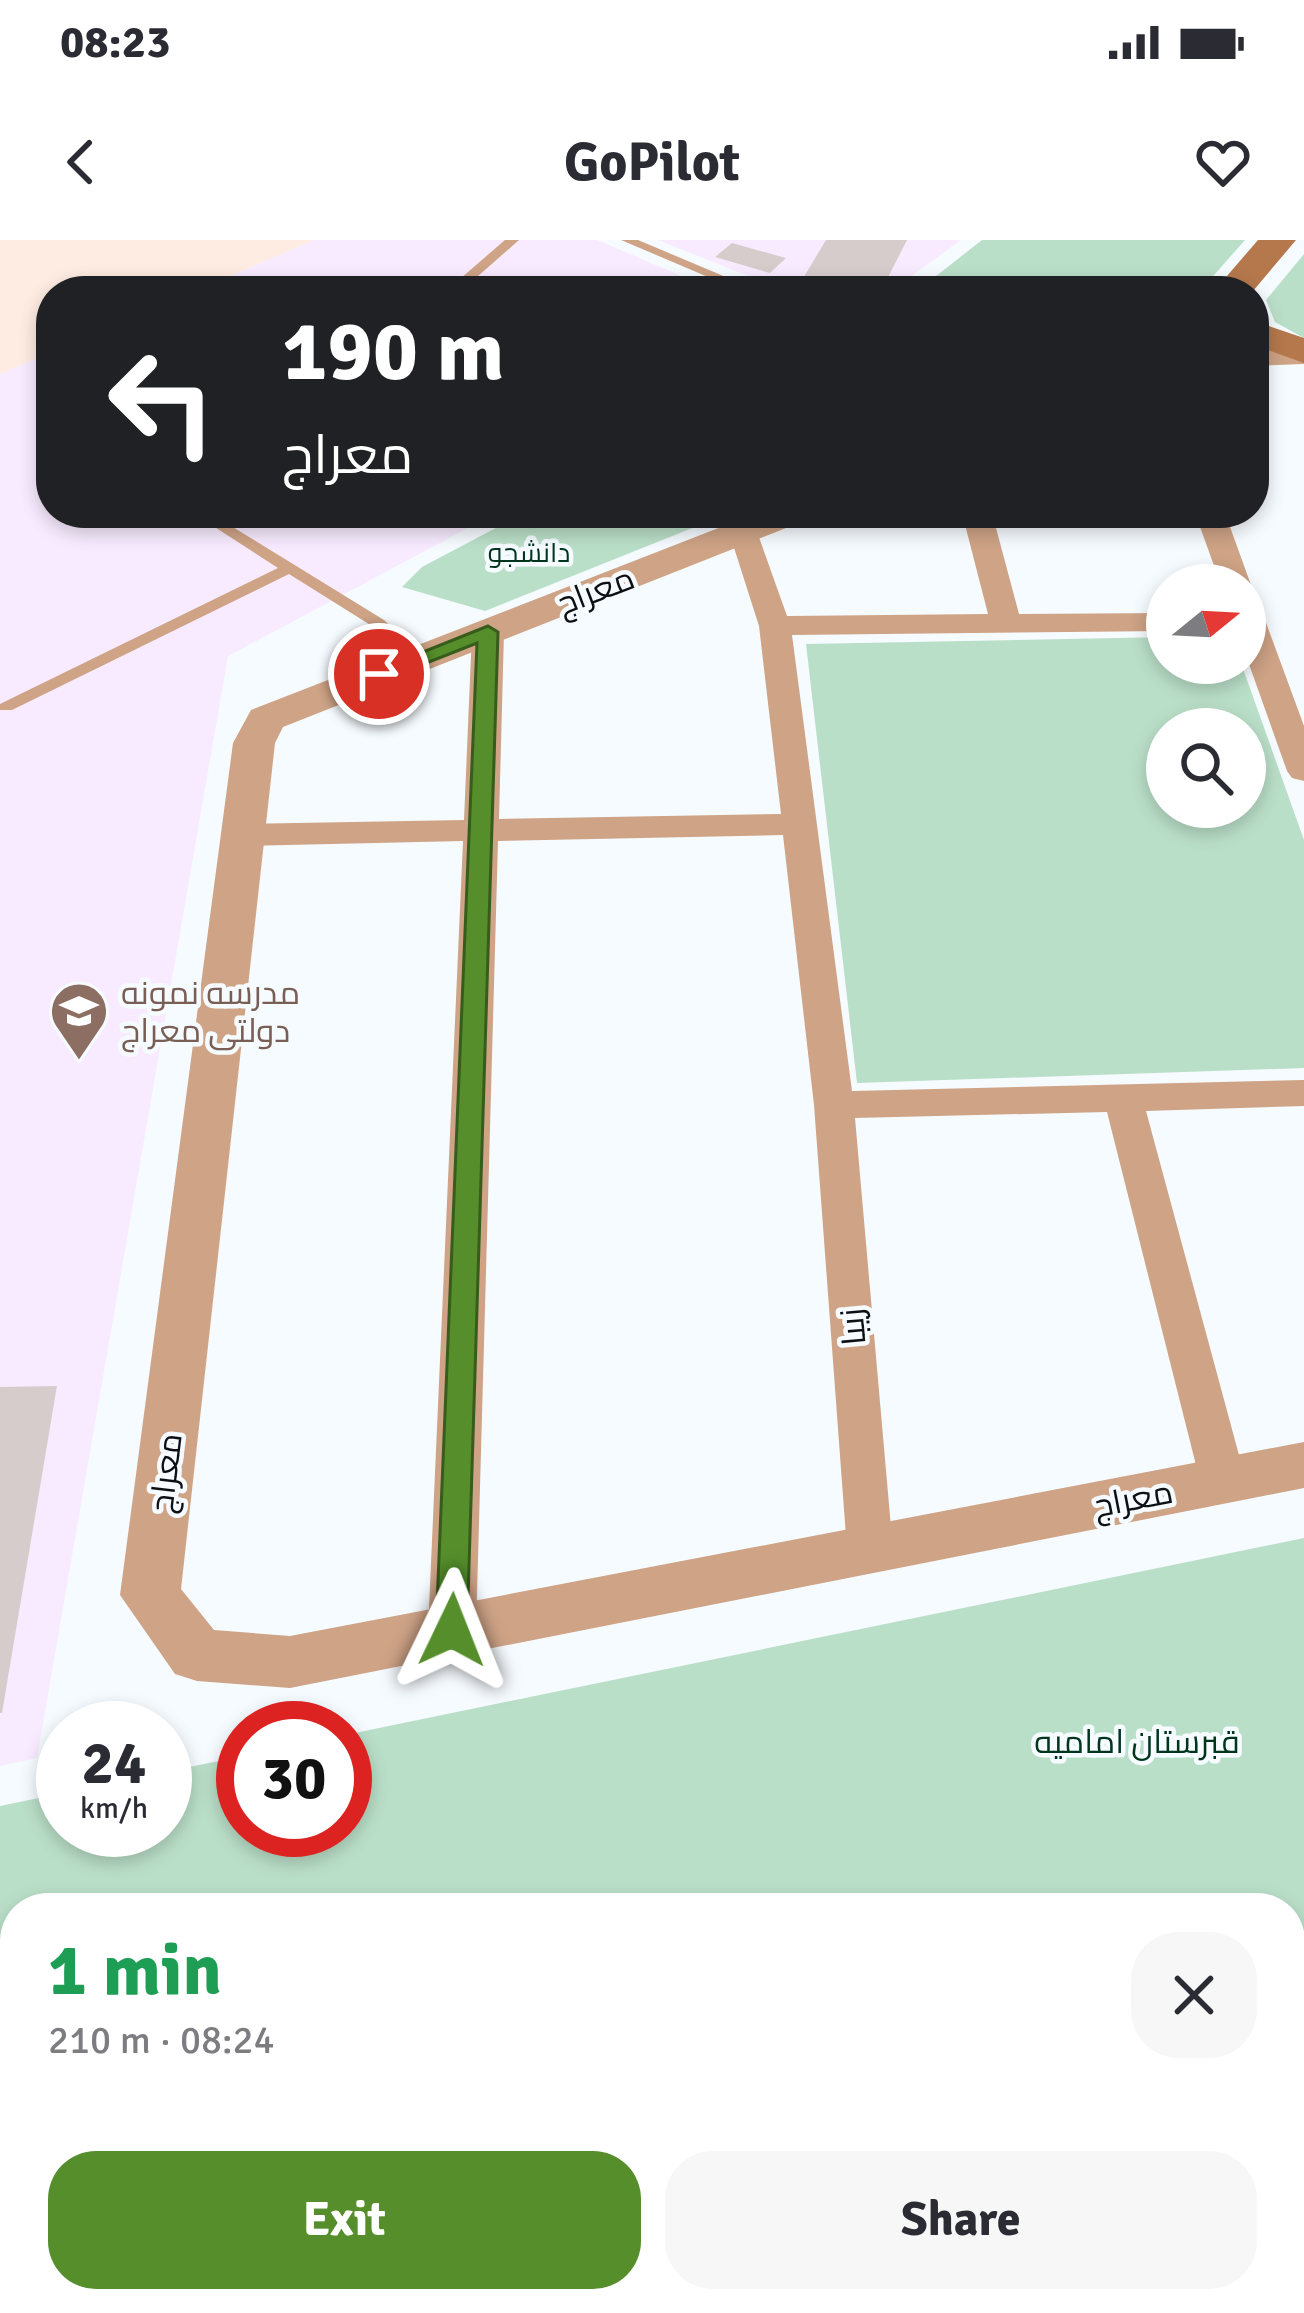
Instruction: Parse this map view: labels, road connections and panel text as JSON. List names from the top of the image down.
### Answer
{
  "streets": {
    "street": ["معراج", "زیبا"]
  },
  "crossings": [
    ["معراج", "زیبا"]
  ],
  "parks": ["دانشجو", "قبرستان امامیه"],
  "places": {
    "school or university": ["مدرسه نمونه دولتی معراج"]
  },
  "north": "right",
  "page": {
    "status": "08:23",
    "header": "GoPilot",
    "turn": ["190 m", "معراج"],
    "speed": "24 km/h",
    "limit": "30",
    "heading": ["1 min", "210 m · 08:24"],
    "buttons": ["Exit", "Share"]
  }
}
